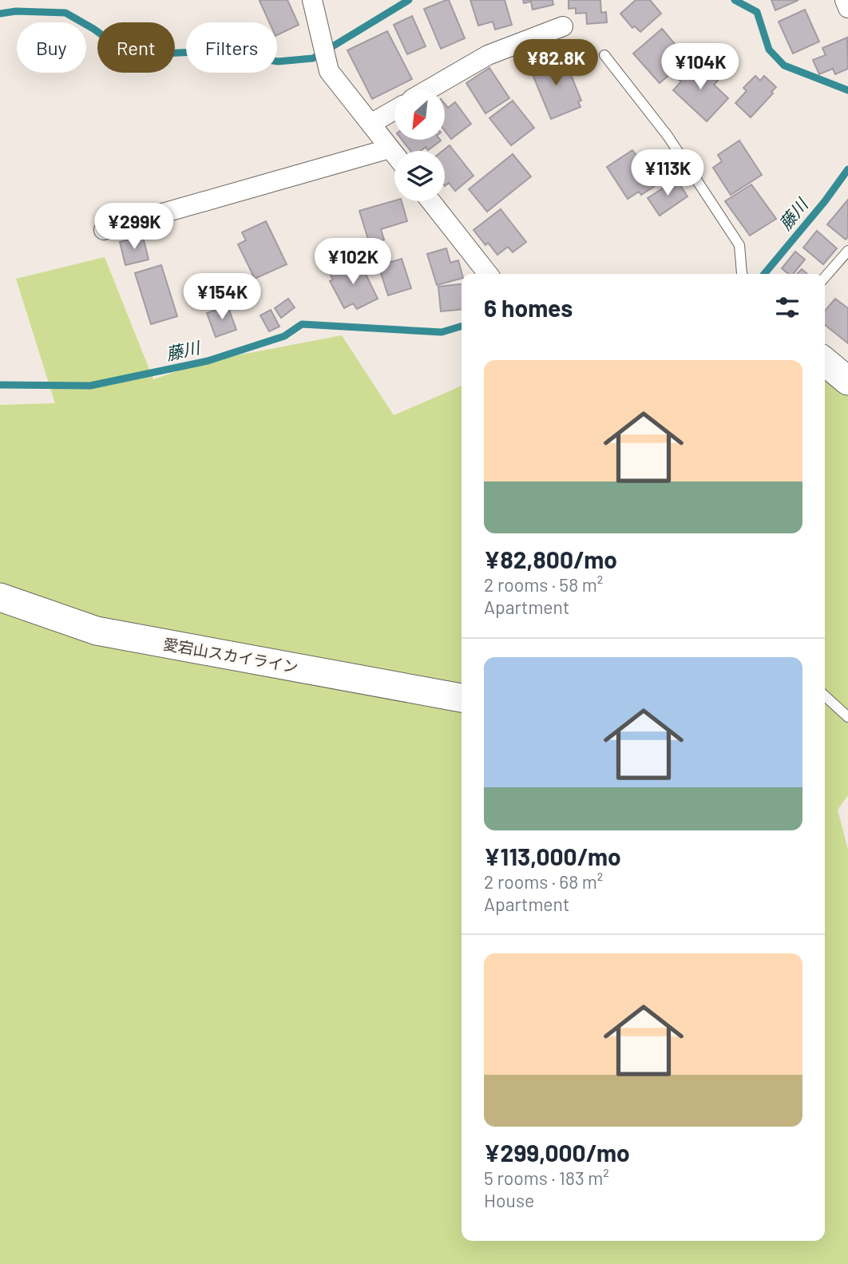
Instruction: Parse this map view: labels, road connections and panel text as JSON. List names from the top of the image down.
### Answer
{
  "streets": {
    "main road": ["愛宕山スカイライン"]
  },
  "water": ["藤川"],
  "north": "bottom left",
  "page": {
    "chip": ["Buy", "Rent", "Filters"],
    "price": [
      "¥82.8K",
      "¥104K",
      "¥113K",
      "¥299K",
      "¥102K",
      "¥154K"
    ],
    "heading": "6 homes",
    "list": [
      {
        "name": "¥82,800/mo",
        "note": "2 rooms · 58 m² · Apartment"
      },
      {
        "name": "¥113,000/mo",
        "note": "2 rooms · 68 m² · Apartment"
      },
      {
        "name": "¥299,000/mo",
        "note": "5 rooms · 183 m² · House"
      }
    ]
  }
}
